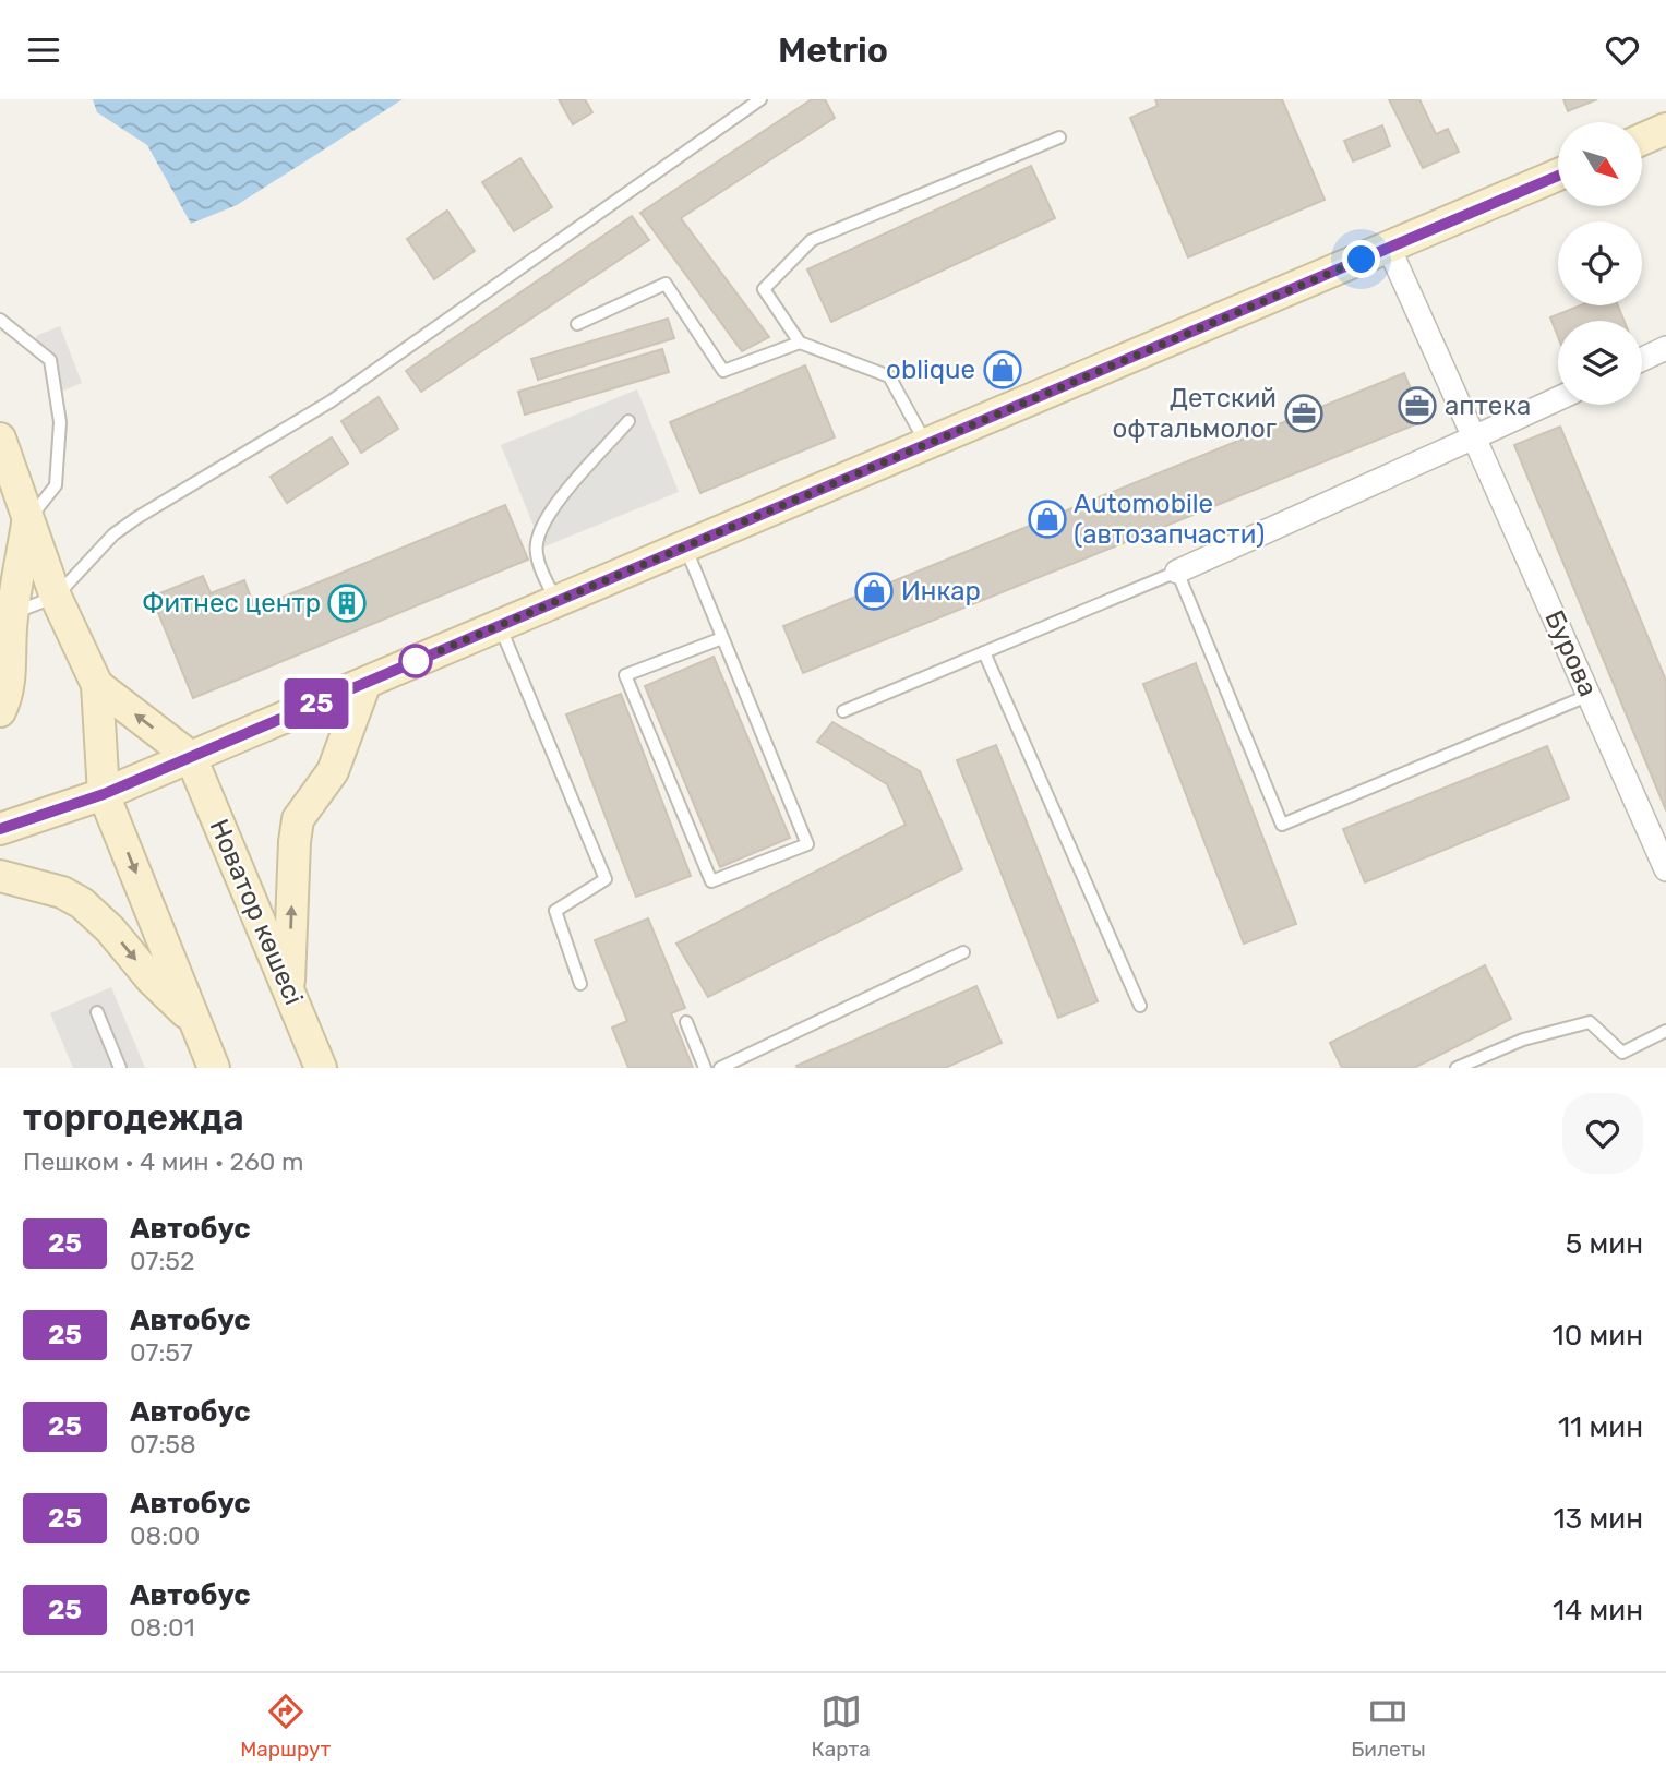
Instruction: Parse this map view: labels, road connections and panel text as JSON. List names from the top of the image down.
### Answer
{
  "streets": {
    "main road": ["Новатор көшесі"],
    "street": ["Бурова"]
  },
  "places": {
    "shop": ["oblique", "Automobile (автозапчасти)", "Инкар"],
    "office": ["аптека", "Детский офтальмолог"],
    "building": ["Фитнес центр"]
  },
  "lines": ["bus line 25"],
  "north": "bottom right",
  "page": {
    "header": "Metrio",
    "on_map": "25",
    "heading": ["торгодежда", "Пешком · 4 мин · 260 m"],
    "list": [
      {
        "mark": "25",
        "name": "Автобус",
        "note": "07:52",
        "value": "5 мин"
      },
      {
        "mark": "25",
        "name": "Автобус",
        "note": "07:57",
        "value": "10 мин"
      },
      {
        "mark": "25",
        "name": "Автобус",
        "note": "07:58",
        "value": "11 мин"
      },
      {
        "mark": "25",
        "name": "Автобус",
        "note": "08:00",
        "value": "13 мин"
      },
      {
        "mark": "25",
        "name": "Автобус",
        "note": "08:01",
        "value": "14 мин"
      }
    ],
    "tabs": ["Маршрут", "Карта", "Билеты"]
  }
}
